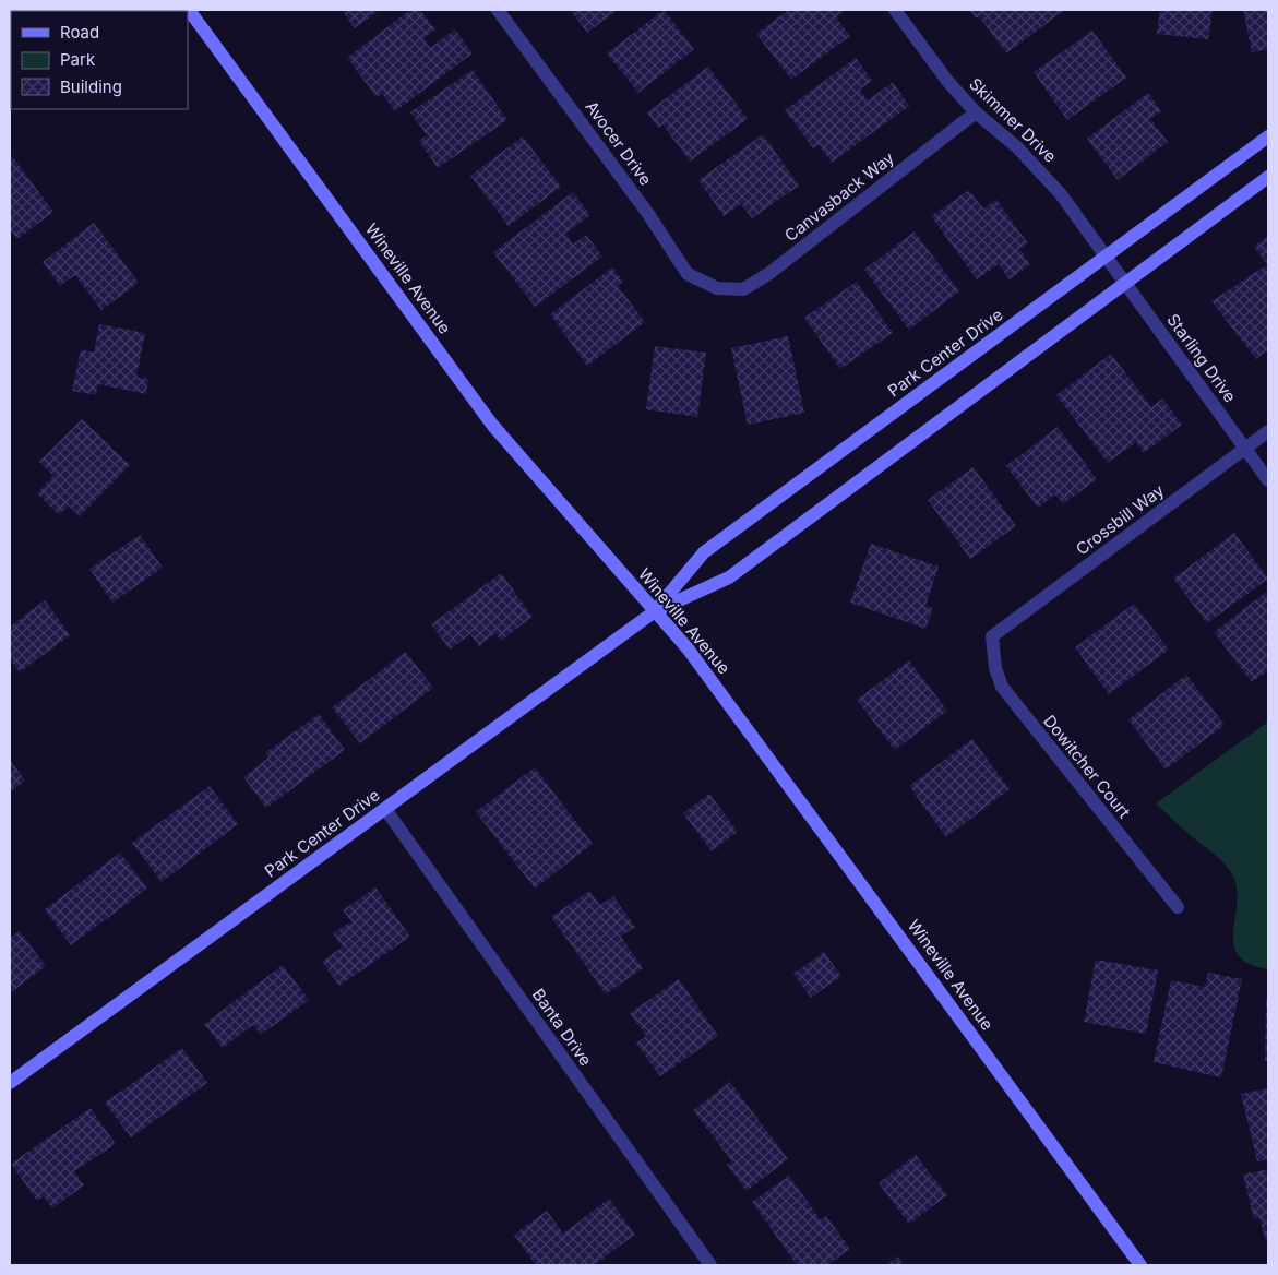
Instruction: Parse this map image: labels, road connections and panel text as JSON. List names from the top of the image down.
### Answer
{
  "streets": {
    "street": [
      "Skimmer Drive",
      "Avocer Drive",
      "Canvasback Way",
      "Wineville Avenue",
      "Park Center Drive",
      "Starling Drive",
      "Crossbill Way",
      "Dowitcher Court",
      "Banta Drive"
    ]
  },
  "crossings": [
    ["Skimmer Drive", "Canvasback Way"],
    ["Skimmer Drive", "Park Center Drive"],
    ["Skimmer Drive", "Starling Drive"],
    ["Avocer Drive", "Canvasback Way"],
    ["Wineville Avenue", "Park Center Drive"],
    ["Park Center Drive", "Starling Drive"],
    ["Park Center Drive", "Banta Drive"],
    ["Starling Drive", "Crossbill Way"],
    ["Crossbill Way", "Dowitcher Court"]
  ],
  "legend": ["Road", "Park", "Building"]
}
